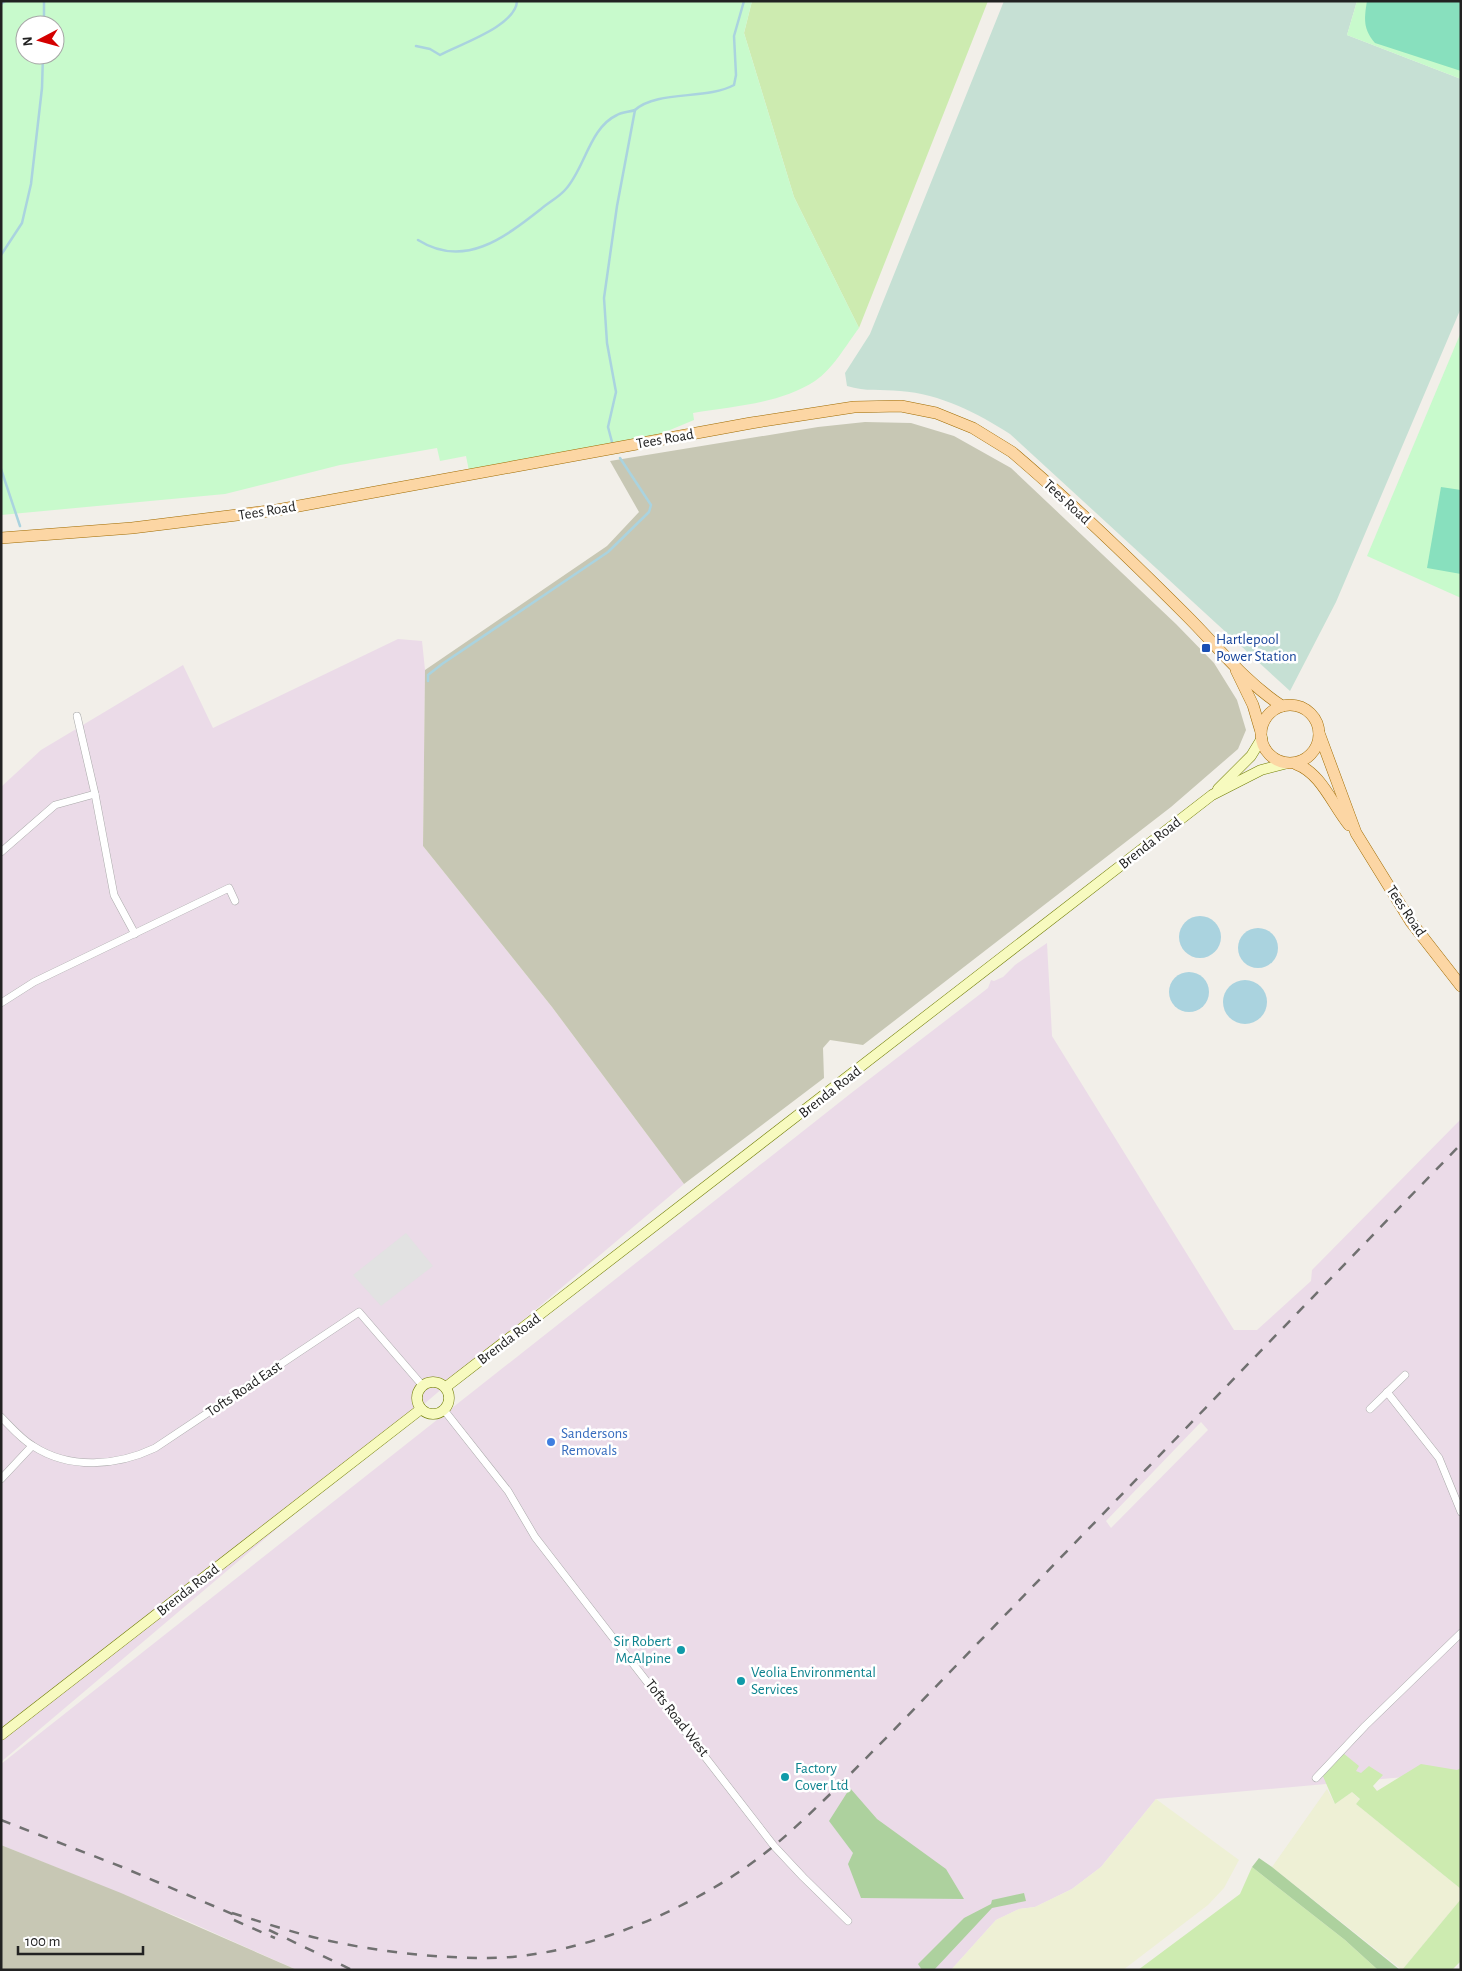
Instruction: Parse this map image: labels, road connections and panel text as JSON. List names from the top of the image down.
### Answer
{
  "streets": {
    "main road": ["Tees Road", "Brenda Road"],
    "street": ["Tofts Road East", "Tofts Road West"]
  },
  "crossings": [
    ["Tees Road", "Brenda Road"],
    ["Brenda Road", "Tofts Road East"],
    ["Brenda Road", "Tofts Road West"],
    ["Tofts Road East", "Tofts Road West"]
  ],
  "places": {
    "transit": ["Hartlepool Power Station"],
    "other": [
      "Sandersons Removals",
      "Sir Robert McAlpine",
      "Veolia Environmental Services",
      "Factory Cover Ltd"
    ]
  },
  "scale_bar": "100 m",
  "north": "left"
}
